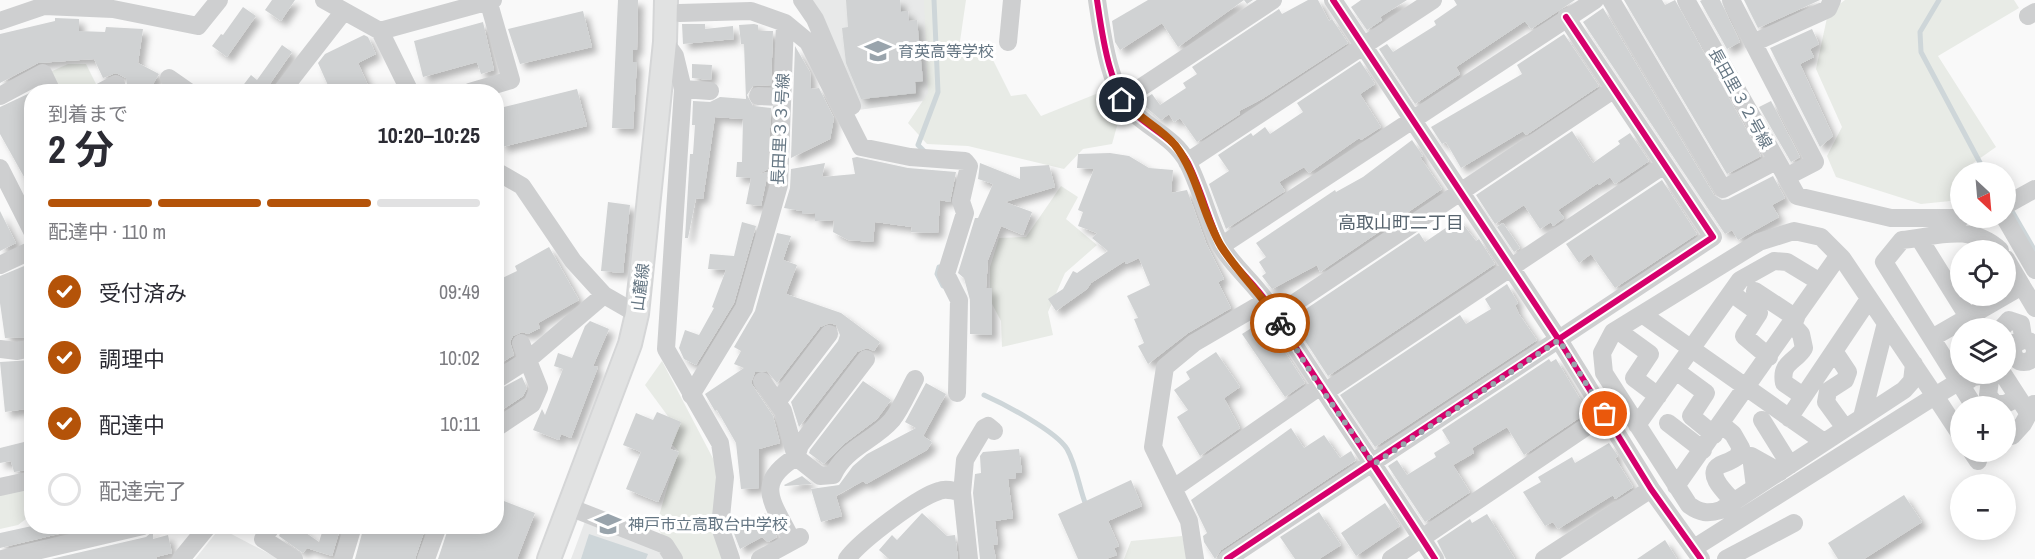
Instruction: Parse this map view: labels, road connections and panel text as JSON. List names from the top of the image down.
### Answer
{
  "streets": {
    "main road": ["山麓線"],
    "street": ["長田里３２号線", "長田里３３号線"]
  },
  "districts": ["高取山町二丁目"],
  "places": {
    "school or university": ["育英高等学校", "神戸市立高取台中学校"]
  },
  "north": "bottom right",
  "page": {
    "heading": ["2 分", "到着まで", "10:20–10:25"],
    "map_buttons": ["+", "−"],
    "bar": "配達中 · 110 m",
    "list": [
      ["受付済み", "09:49"],
      ["調理中", "10:02"],
      ["配達中", "10:11"],
      "配達完了"
    ]
  }
}
